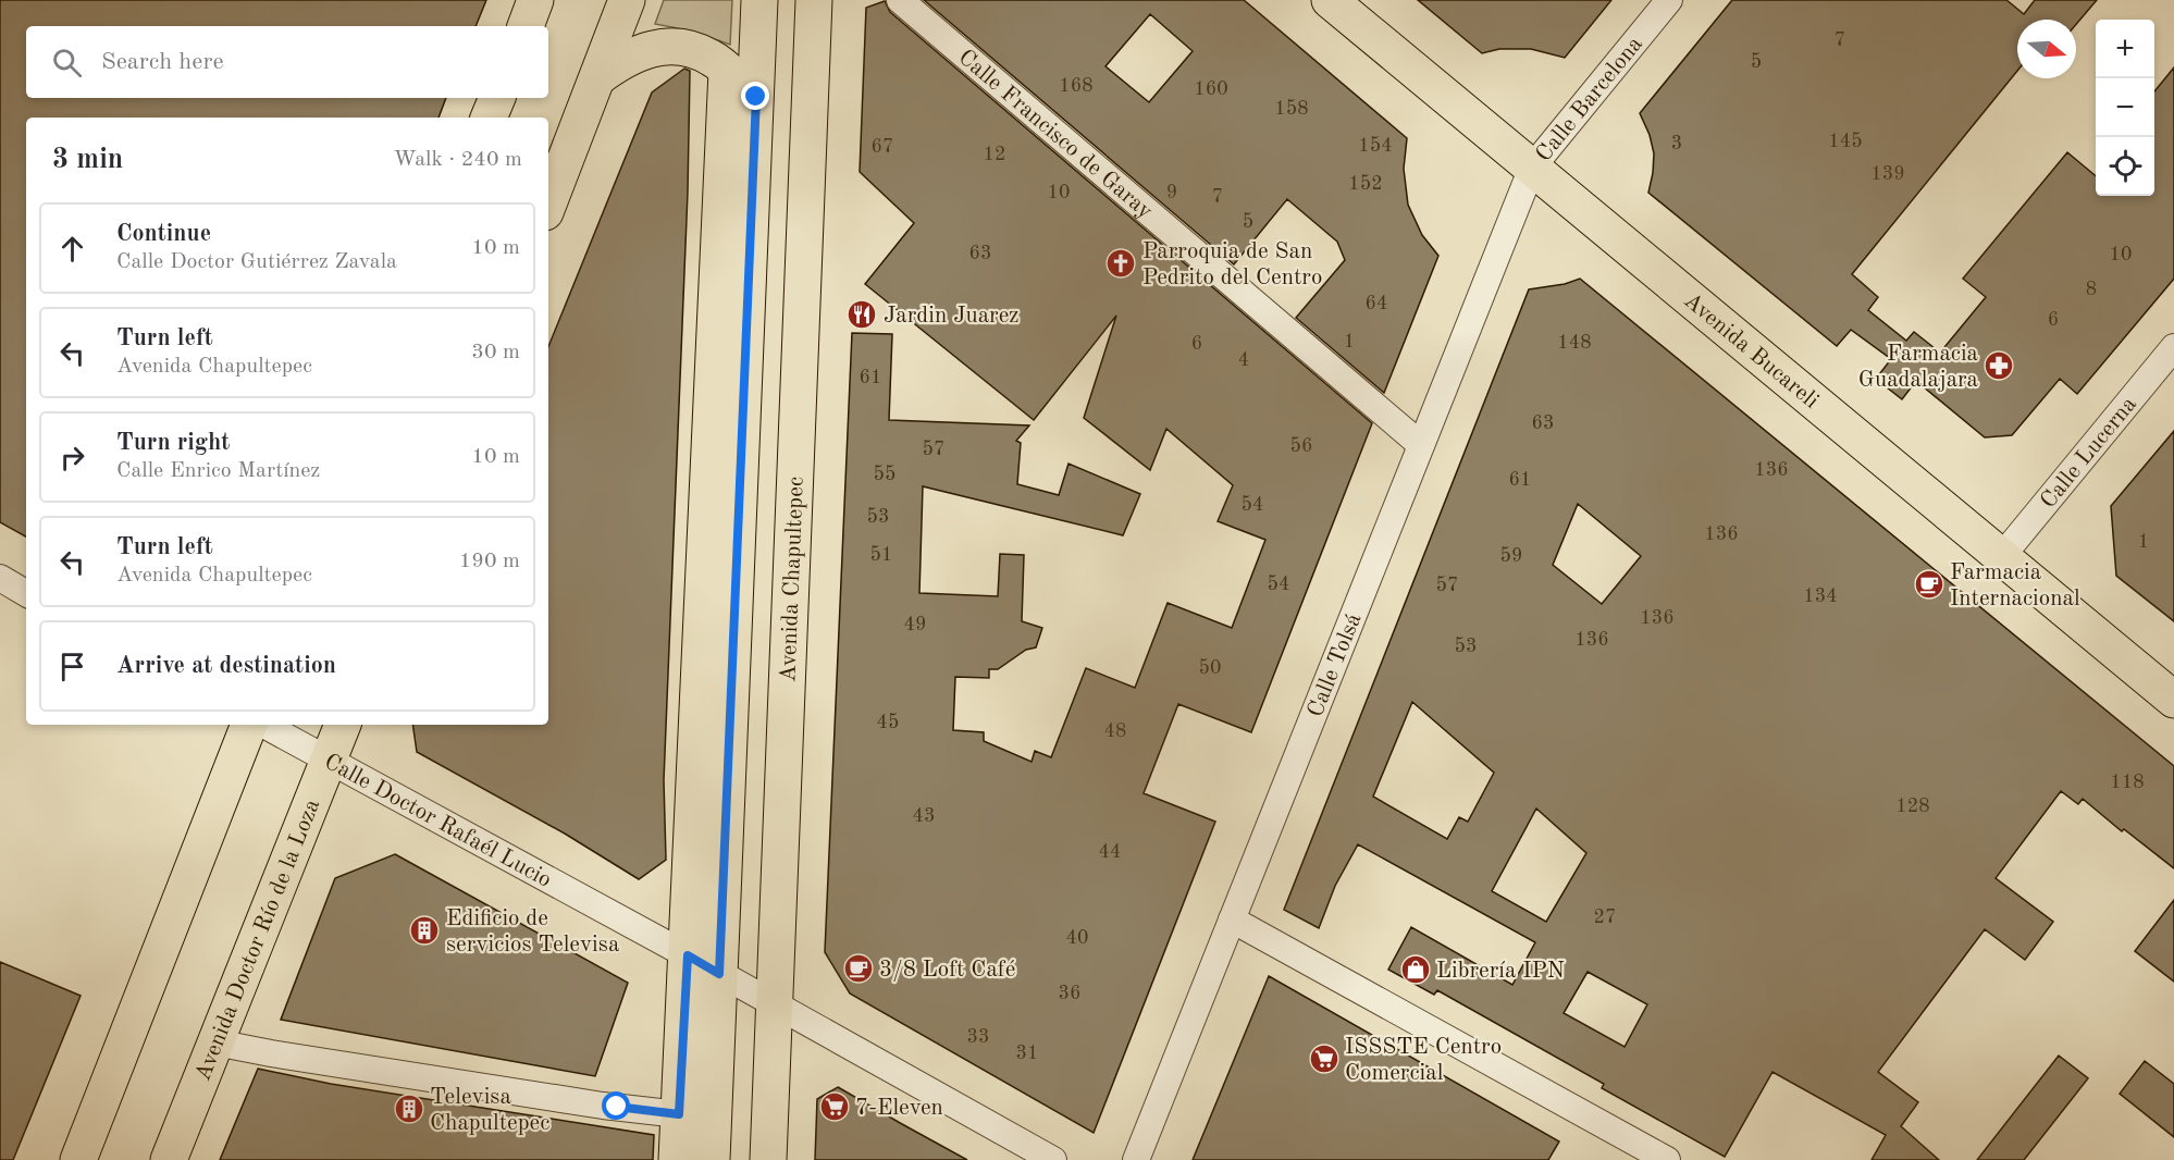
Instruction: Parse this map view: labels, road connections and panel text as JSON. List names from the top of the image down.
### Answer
{
  "streets": {
    "main road": ["Avenida Bucareli", "Avenida Chapultepec", "Avenida Doctor Río de la Loza"],
    "street": [
      "Calle Barcelona",
      "Calle Francisco de Garay",
      "Calle Lucerna",
      "Calle Tolsá",
      "Calle Doctor Rafaél Lucio"
    ]
  },
  "crossings": [
    ["Calle Barcelona", "Avenida Bucareli"],
    ["Calle Barcelona", "Calle Tolsá"],
    ["Calle Francisco de Garay", "Calle Tolsá"],
    ["Avenida Bucareli", "Calle Lucerna"],
    ["Avenida Bucareli", "Calle Tolsá"],
    ["Avenida Chapultepec", "Calle Doctor Rafaél Lucio"],
    ["Calle Doctor Rafaél Lucio", "Avenida Doctor Río de la Loza"]
  ],
  "places": {
    "church": ["Parroquia de San Pedrito del Centro"],
    "restaurant": ["Jardin Juarez"],
    "pharmacy": ["Farmacia Guadalajara"],
    "cafe": ["Farmacia Internacional", "3/8 Loft Café"],
    "building": ["Edificio de servicios Televisa", "Televisa Chapultepec"],
    "shop": ["Librería IPN"],
    "supermarket": ["ISSSTE Centro Comercial", "7-Eleven"]
  },
  "house_numbers": [
    "7",
    "5",
    "168",
    "160",
    "158",
    "145",
    "3",
    "154",
    "67",
    "12",
    "139",
    "152",
    "10",
    "9",
    "7",
    "5",
    "63",
    "10",
    "8",
    "64",
    "6",
    "1",
    "148",
    "6",
    "4",
    "61",
    "63",
    "56",
    "57",
    "136",
    "55",
    "61",
    "54",
    "53",
    "136",
    "1",
    "51",
    "59",
    "54",
    "57",
    "134",
    "136",
    "49",
    "136",
    "53",
    "50",
    "45",
    "48",
    "118",
    "128",
    "43",
    "44",
    "27",
    "40",
    "36",
    "33",
    "31"
  ],
  "north": "right",
  "page": {
    "map_buttons": ["+", "−"],
    "search": "Search here",
    "heading": ["3 min", "Walk · 240 m"],
    "list": [
      ["Continue", "Calle Doctor Gutiérrez Zavala", "10 m"],
      ["Turn left", "Avenida Chapultepec", "30 m"],
      ["Turn right", "Calle Enrico Martínez", "10 m"],
      ["Turn left", "Avenida Chapultepec", "190 m"],
      "Arrive at destination"
    ]
  }
}
